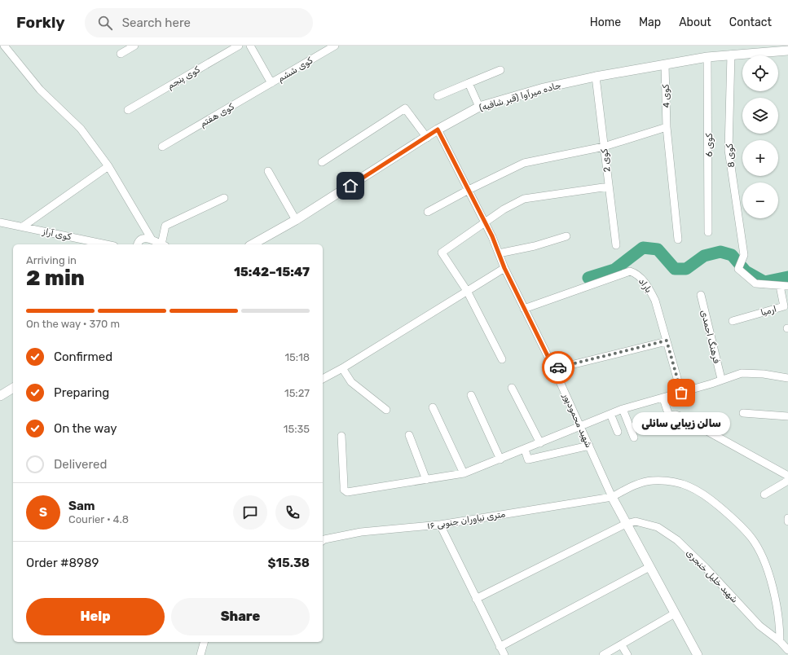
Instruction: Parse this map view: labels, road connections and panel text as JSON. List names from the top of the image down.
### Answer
{
  "streets": {
    "street": [
      "کوی ششم",
      "کوی پنجم",
      "جاده میرآوا (قبر شافیه)",
      "کوی 4",
      "کوی هفتم",
      "کوی 6",
      "کوی 8",
      "کوی 2",
      "کوی آراز",
      "باراد",
      "ارمیا",
      "فرهنگ احمدی",
      "شهید محمودپور",
      "۱۶ متری نیاوران جنوبی",
      "شهید خلیل خنجری"
    ]
  },
  "crossings": [
    ["کوی ششم", "کوی هفتم"],
    ["جاده میرآوا (قبر شافیه)", "کوی 4"],
    ["جاده میرآوا (قبر شافیه)", "کوی 6"],
    ["جاده میرآوا (قبر شافیه)", "کوی 8"],
    ["جاده میرآوا (قبر شافیه)", "کوی 2"],
    ["جاده میرآوا (قبر شافیه)", "شهید محمودپور"],
    ["کوی 8", "ارمیا"],
    ["باراد", "شهید محمودپور"],
    ["شهید محمودپور", "۱۶ متری نیاوران جنوبی"],
    ["شهید محمودپور", "شهید خلیل خنجری"],
    ["۱۶ متری نیاوران جنوبی", "شهید خلیل خنجری"]
  ],
  "places": ["سالن زیبایی سانلی"],
  "page": {
    "header": "Forkly",
    "search": "Search here",
    "nav": [
      "Home",
      "Map",
      "About",
      "Contact"
    ],
    "map_buttons": ["+", "−"],
    "heading": ["2 min", "Arriving in", "15:42–15:47"],
    "panel": [
      "Sam",
      "Courier · 4.8",
      "Order #8989",
      "$15.38"
    ],
    "bar": "On the way · 370 m",
    "list": [
      ["Confirmed", "15:18"],
      ["Preparing", "15:27"],
      ["On the way", "15:35"],
      "Delivered"
    ],
    "bubble": "سالن زیبایی سانلی",
    "round": "S",
    "buttons": ["Help", "Share"]
  }
}
